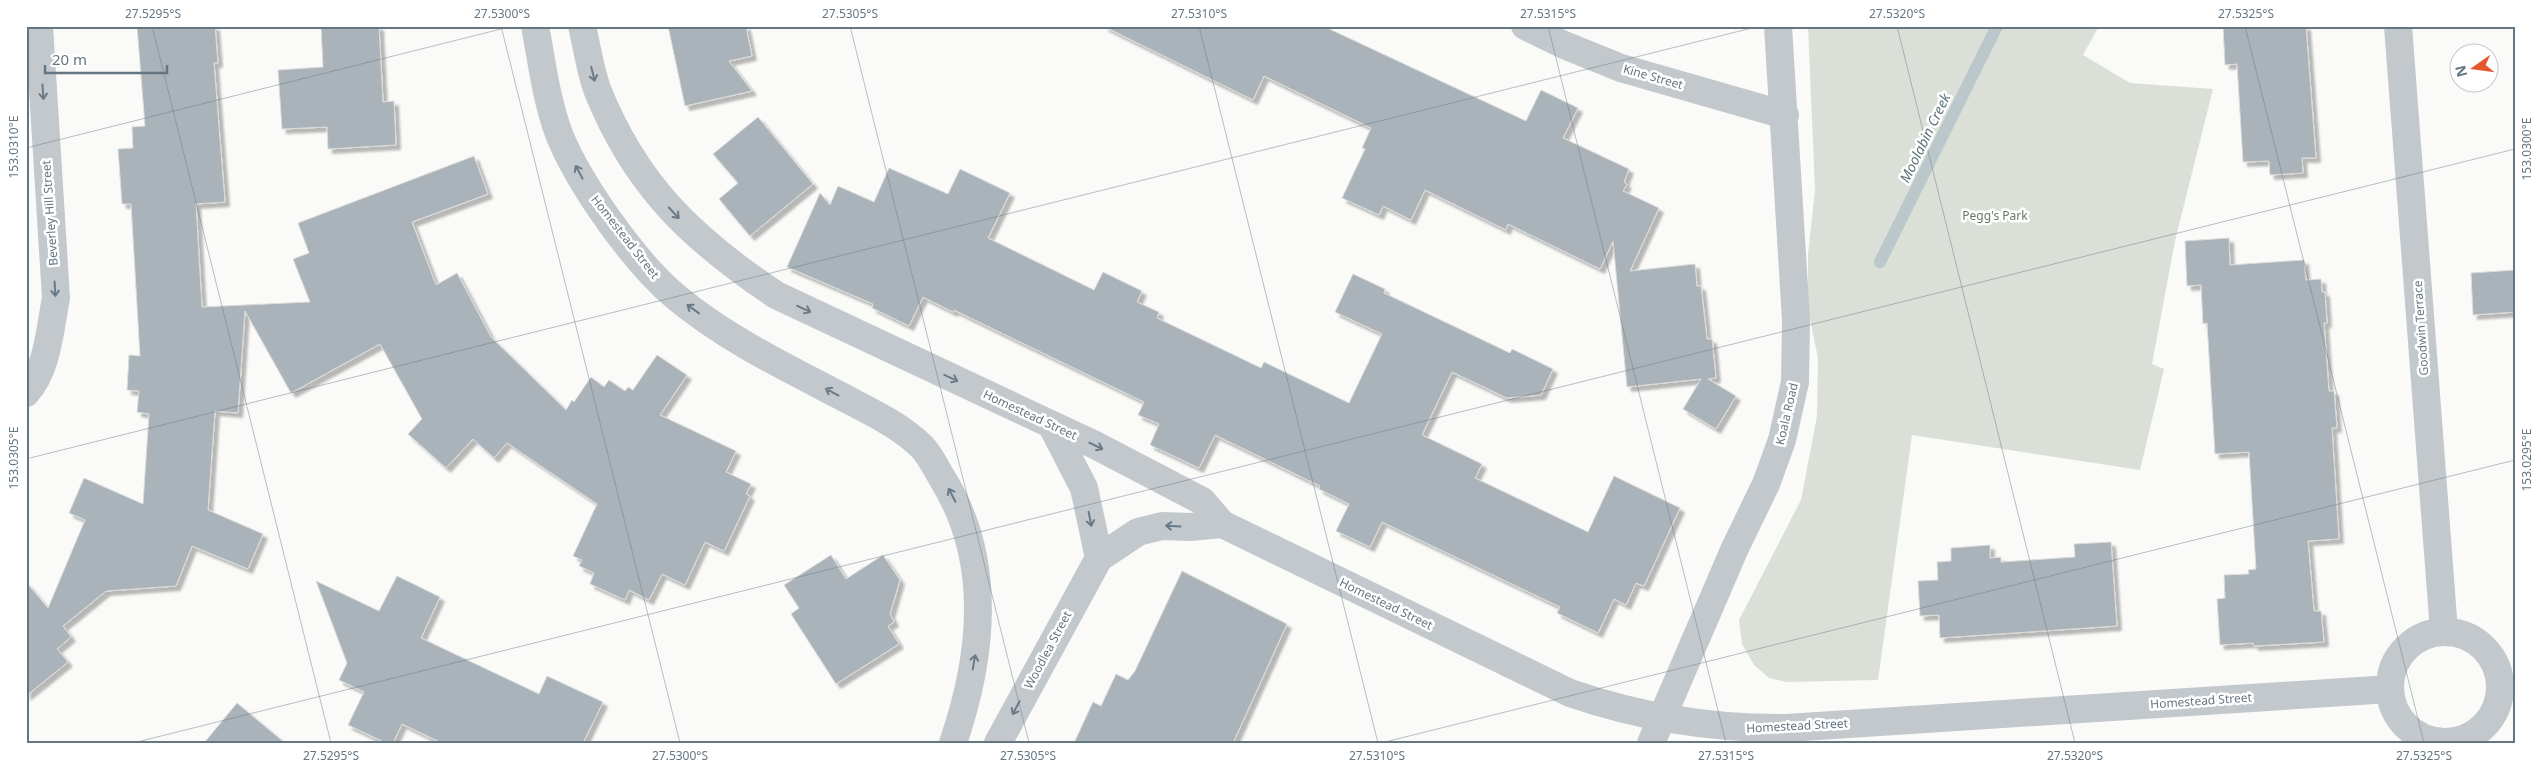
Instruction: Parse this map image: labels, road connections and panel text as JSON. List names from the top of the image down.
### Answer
{
  "streets": {
    "street": [
      "Kine Street",
      "Beverley Hill Street",
      "Homestead Street",
      "Goodwin Terrace",
      "Koala Road",
      "Woodlea Street"
    ]
  },
  "crossings": [
    ["Kine Street", "Koala Road"],
    ["Homestead Street", "Goodwin Terrace"],
    ["Homestead Street", "Koala Road"],
    ["Homestead Street", "Woodlea Street"]
  ],
  "one_way": ["Beverley Hill Street", "Woodlea Street"],
  "water": ["Moolabin Creek"],
  "parks": ["Pegg's Park"],
  "scale_bar": "20 m",
  "north": "left",
  "coordinates": [
    "27.5295°S",
    "27.5300°S",
    "27.5305°S",
    "27.5310°S",
    "27.5315°S",
    "27.5320°S",
    "27.5325°S",
    "153.0310°E",
    "153.0300°E",
    "153.0305°E",
    "153.0295°E"
  ]
}
